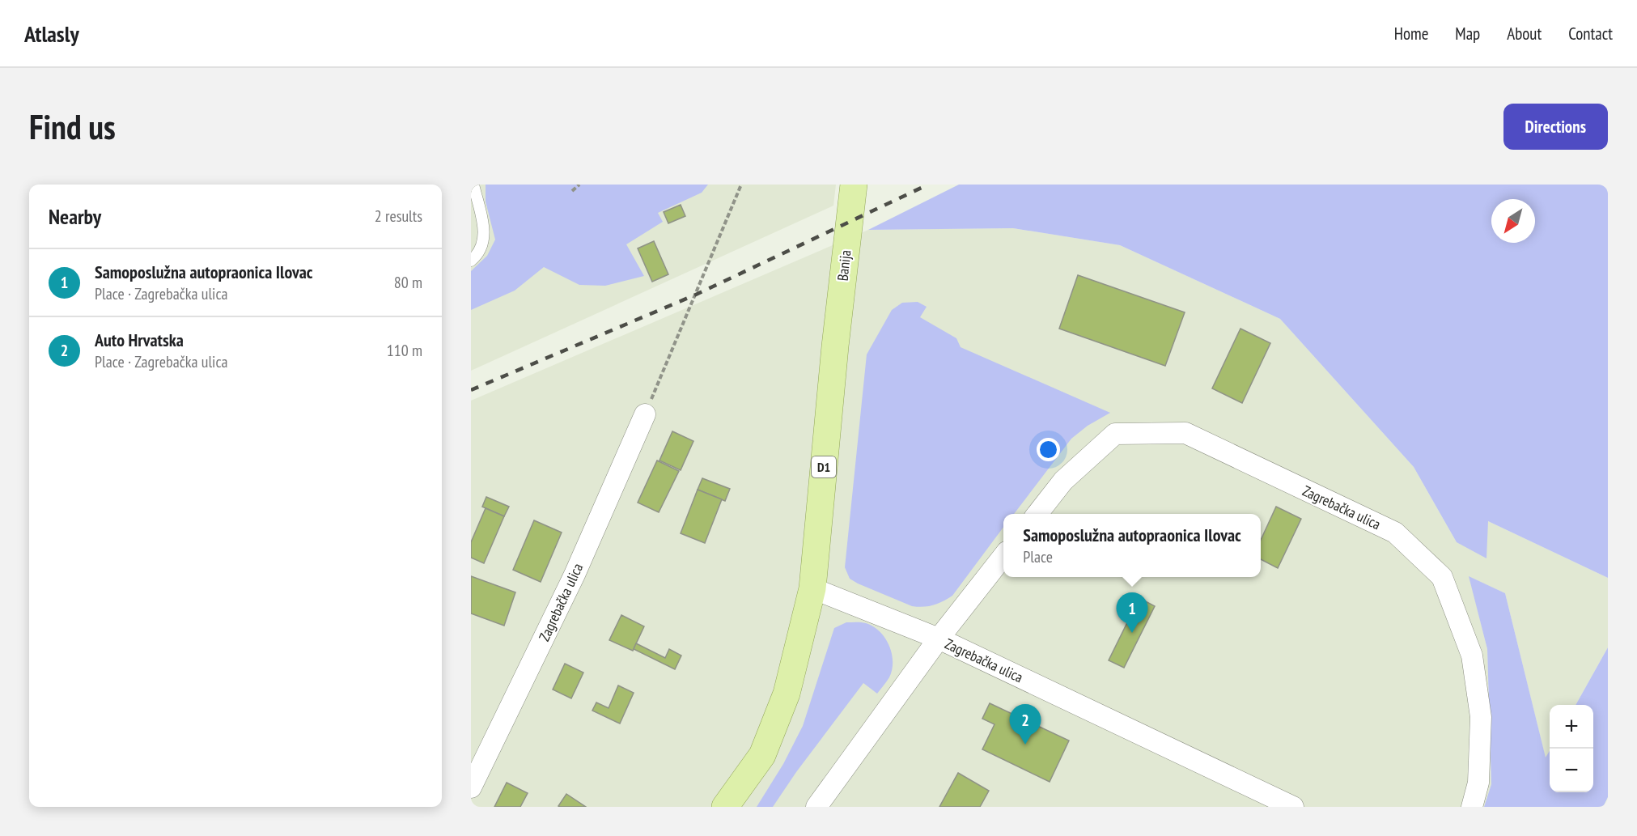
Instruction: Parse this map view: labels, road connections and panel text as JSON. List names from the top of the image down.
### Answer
{
  "streets": {
    "main road": ["Banija", "D1"],
    "street": ["Zagrebačka ulica"]
  },
  "crossings": [
    ["Banija", "D1"],
    ["Banija", "Zagrebačka ulica"],
    ["D1", "Zagrebačka ulica"]
  ],
  "north": "bottom left",
  "page": {
    "header": "Atlasly",
    "nav": [
      "Home",
      "Map",
      "About",
      "Contact"
    ],
    "buttons": "Directions",
    "title": "Find us",
    "heading": ["Nearby", "2 results"],
    "list": [
      {
        "mark": "1",
        "name": "Samoposlužna autopraonica Ilovac",
        "note": "Place · Zagrebačka ulica",
        "value": "80 m"
      },
      {
        "mark": "2",
        "name": "Auto Hrvatska",
        "note": "Place · Zagrebačka ulica",
        "value": "110 m"
      }
    ],
    "popup": ["Samoposlužna autopraonica Ilovac", "Place"],
    "pins": ["1", "2"],
    "map_buttons": ["+", "−"]
  }
}
